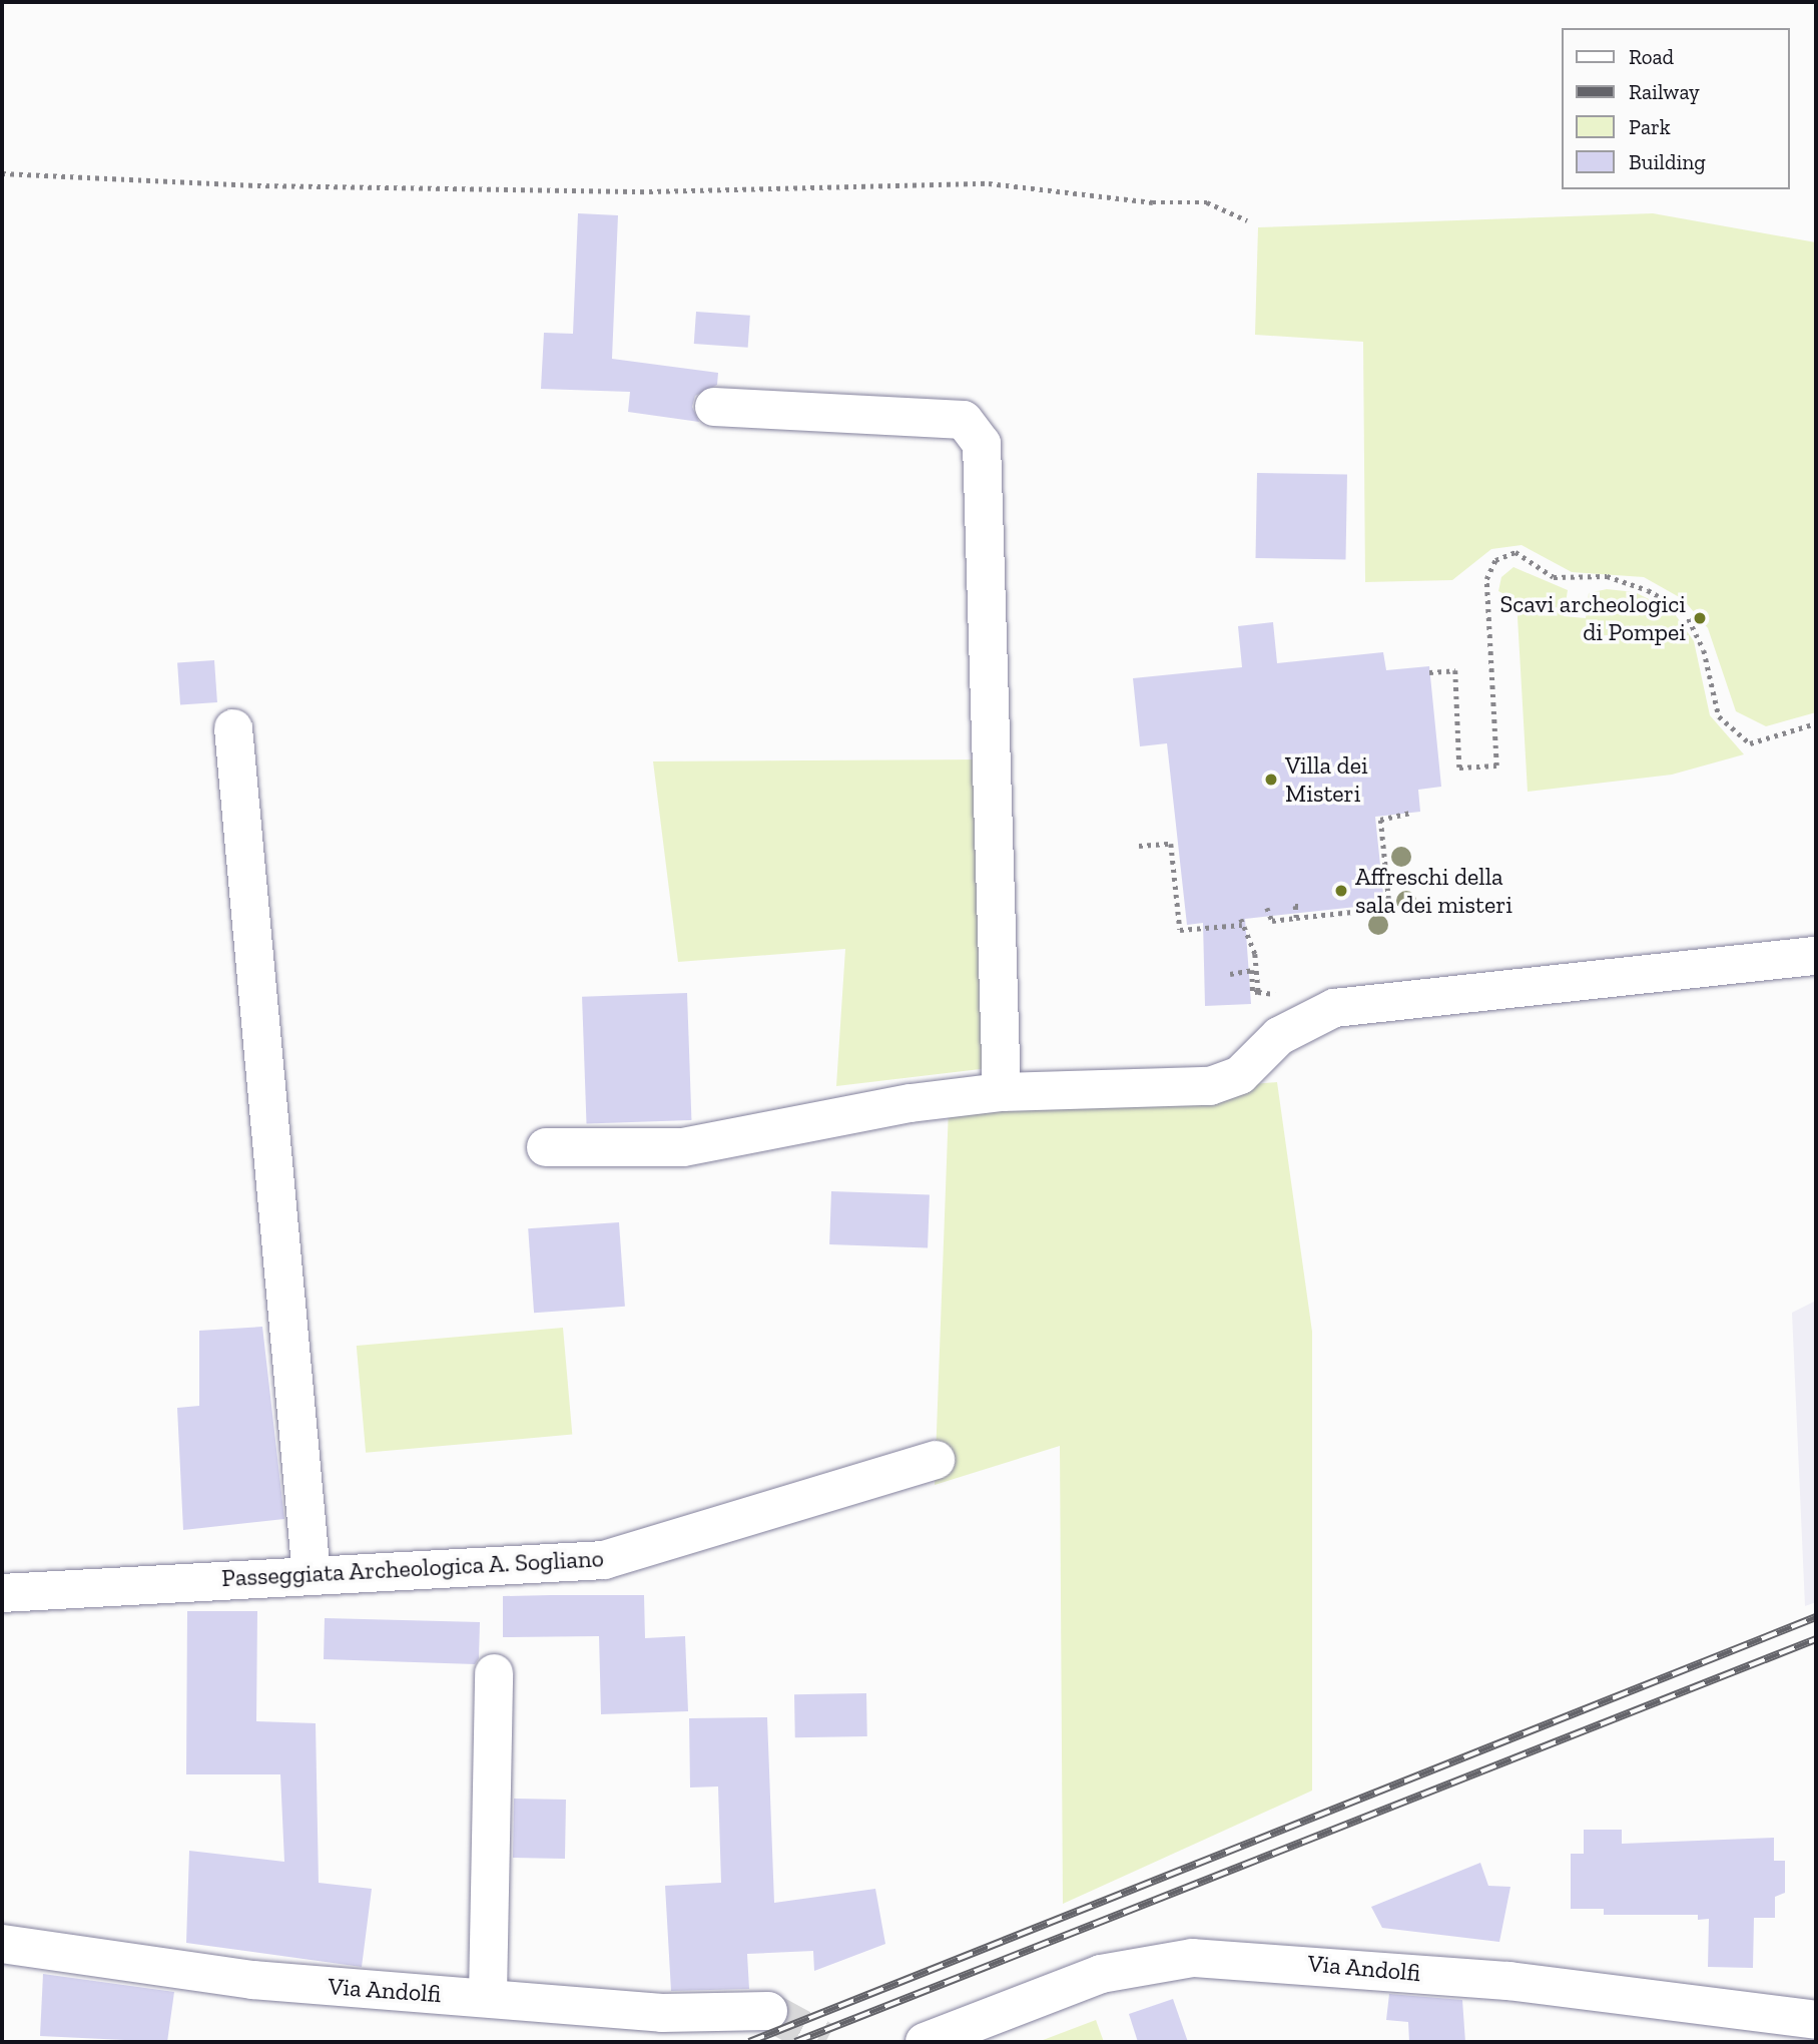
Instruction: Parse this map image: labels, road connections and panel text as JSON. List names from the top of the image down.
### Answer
{
  "streets": {
    "street": ["Passeggiata Archeologica A. Sogliano", "Via Andolfi"]
  },
  "places": ["Scavi archeologici di Pompei", "Villa dei Misteri", "Affreschi della sala dei misteri"],
  "legend": [
    "Road",
    "Railway",
    "Park",
    "Building"
  ]
}
